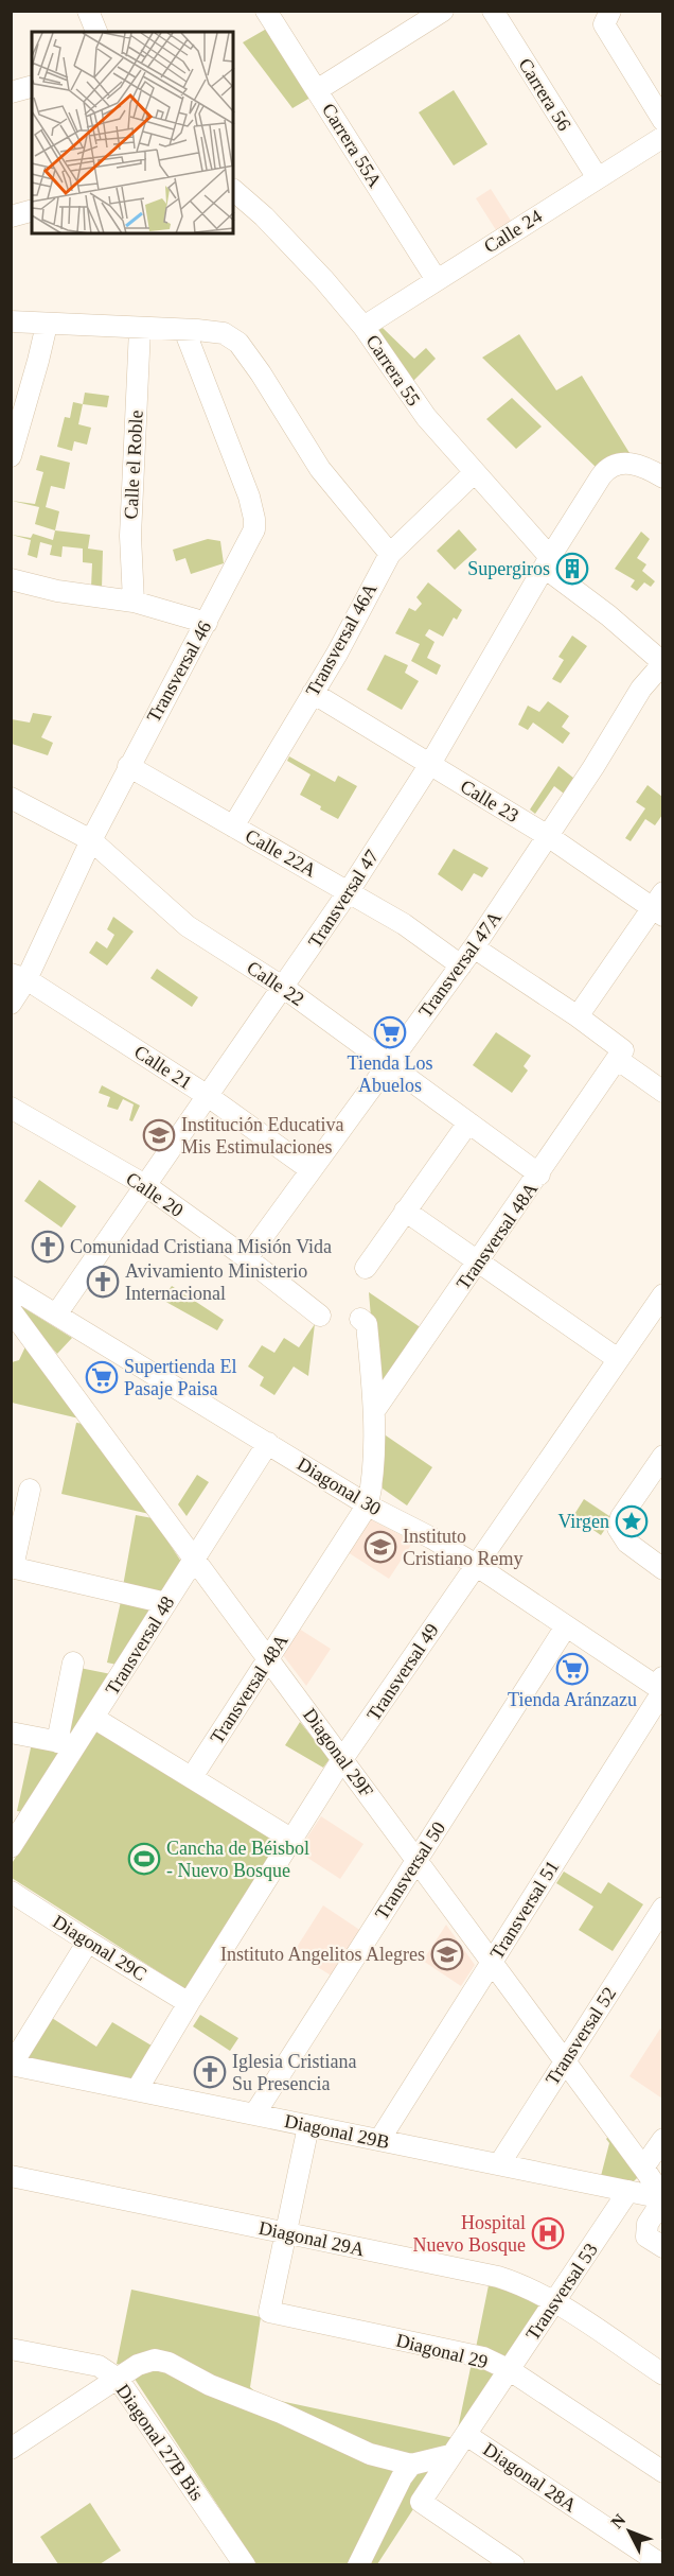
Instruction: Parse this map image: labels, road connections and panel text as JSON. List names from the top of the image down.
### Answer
{
  "streets": {
    "street": [
      "Carrera 56",
      "Carrera 55A",
      "Calle 24",
      "Carrera 55",
      "Calle el Roble",
      "Transversal 46A",
      "Transversal 46",
      "Calle 23",
      "Calle 22A",
      "Transversal 47",
      "Transversal 47A",
      "Calle 22",
      "Calle 21",
      "Calle 20",
      "Transversal 48A",
      "Diagonal 30",
      "Transversal 48",
      "Transversal 49",
      "Diagonal 29F",
      "Transversal 50",
      "Transversal 51",
      "Diagonal 29C",
      "Transversal 52",
      "Diagonal 29B",
      "Diagonal 29A",
      "Transversal 53",
      "Diagonal 29",
      "Diagonal 27B Bis",
      "Diagonal 28A"
    ]
  },
  "crossings": [
    ["Carrera 56", "Calle 24"],
    ["Carrera 55A", "Calle 24"],
    ["Calle 24", "Carrera 55"],
    ["Carrera 55", "Transversal 46A"],
    ["Carrera 55", "Transversal 47"],
    ["Carrera 55", "Transversal 47A"],
    ["Transversal 46A", "Calle 23"],
    ["Transversal 46A", "Calle 22A"],
    ["Transversal 46", "Calle 22A"],
    ["Transversal 46", "Calle 22"],
    ["Transversal 46", "Calle 21"],
    ["Calle 23", "Transversal 47"],
    ["Calle 23", "Transversal 47A"],
    ["Calle 22A", "Transversal 47"],
    ["Calle 22A", "Transversal 47A"],
    ["Transversal 47", "Calle 22"],
    ["Transversal 47", "Calle 21"],
    ["Transversal 47", "Calle 20"],
    ["Transversal 47", "Diagonal 30"],
    ["Transversal 47A", "Calle 22"],
    ["Transversal 47A", "Calle 21"],
    ["Transversal 47A", "Calle 20"],
    ["Calle 22", "Transversal 48A"],
    ["Transversal 48A", "Diagonal 30"],
    ["Transversal 48A", "Diagonal 29F"],
    ["Diagonal 30", "Transversal 48"],
    ["Diagonal 30", "Transversal 49"],
    ["Diagonal 30", "Transversal 50"],
    ["Diagonal 30", "Transversal 51"],
    ["Transversal 48", "Diagonal 29F"],
    ["Transversal 49", "Diagonal 29F"],
    ["Transversal 49", "Diagonal 29C"],
    ["Transversal 49", "Diagonal 29B"],
    ["Diagonal 29F", "Transversal 50"],
    ["Diagonal 29F", "Transversal 51"],
    ["Diagonal 29F", "Transversal 52"],
    ["Diagonal 29F", "Diagonal 29B"],
    ["Transversal 50", "Diagonal 29B"],
    ["Transversal 51", "Diagonal 29B"],
    ["Transversal 52", "Diagonal 29B"],
    ["Diagonal 29B", "Transversal 53"],
    ["Diagonal 29A", "Transversal 53"],
    ["Diagonal 29A", "Diagonal 29"],
    ["Transversal 53", "Diagonal 29"],
    ["Transversal 53", "Diagonal 28A"]
  ],
  "places": {
    "building": ["Supergiros"],
    "supermarket": ["Tienda Los Abuelos", "Supertienda El Pasaje Paisa", "Tienda Aránzazu"],
    "school or university": ["Institución Educativa Mis Estimulaciones", "Instituto Cristiano Remy", "Instituto Angelitos Alegres"],
    "church": ["Comunidad Cristiana Misión Vida", "Avivamiento Ministerio Internacional", "Iglesia Cristiana Su Presencia"],
    "place": ["Virgen"],
    "sports": ["Cancha de Béisbol - Nuevo Bosque"],
    "hospital": ["Hospital Nuevo Bosque"]
  },
  "north": "top left"
}
